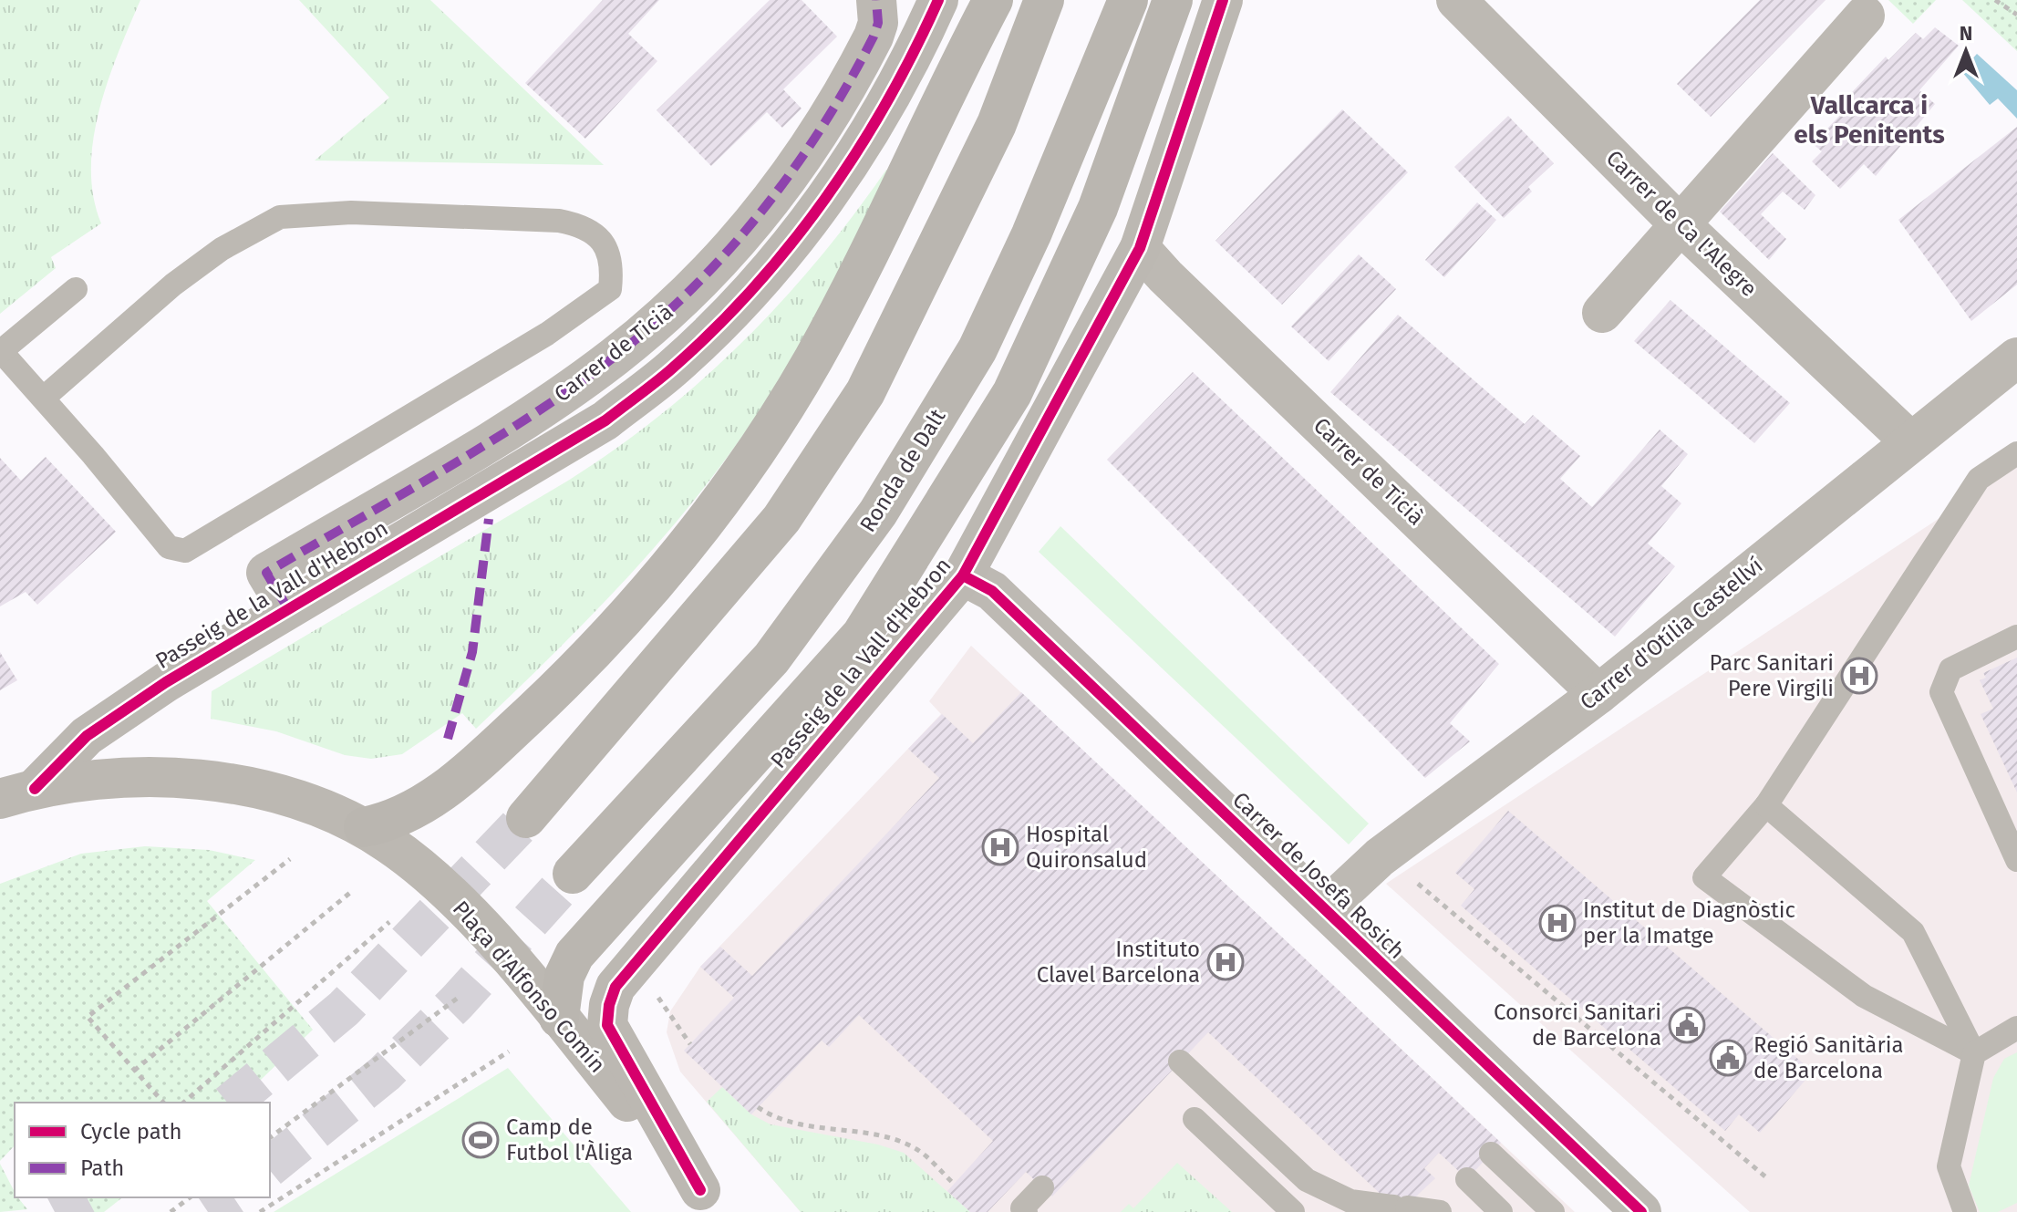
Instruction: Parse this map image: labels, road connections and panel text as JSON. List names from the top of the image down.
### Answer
{
  "streets": {
    "highway": ["Ronda de Dalt"],
    "street": [
      "Carrer de Ca l'Alegre",
      "Carrer de Ticià",
      "Passeig de la Vall d'Hebron",
      "Carrer d'Otília Castellví",
      "Carrer de Josefa Rosich",
      "Plaça d'Alfonso Comín"
    ]
  },
  "crossings": [
    ["Carrer de Ca l'Alegre", "Carrer d'Otília Castellví"],
    ["Carrer de Ticià", "Passeig de la Vall d'Hebron"],
    ["Carrer de Ticià", "Carrer d'Otília Castellví"],
    ["Passeig de la Vall d'Hebron", "Carrer de Josefa Rosich"],
    ["Passeig de la Vall d'Hebron", "Plaça d'Alfonso Comín"],
    ["Carrer d'Otília Castellví", "Carrer de Josefa Rosich"]
  ],
  "districts": ["Vallcarca i els Penitents"],
  "places": {
    "hospital": [
      "Parc Sanitari Pere Virgili",
      "Hospital Quironsalud",
      "Institut de Diagnòstic per la Imatge",
      "Instituto Clavel Barcelona"
    ],
    "public building": ["Consorci Sanitari de Barcelona", "Regió Sanitària de Barcelona"],
    "sports": ["Camp de Futbol l'Àliga"]
  },
  "legend": ["Cycle path", "Path"],
  "north": "top"
}
